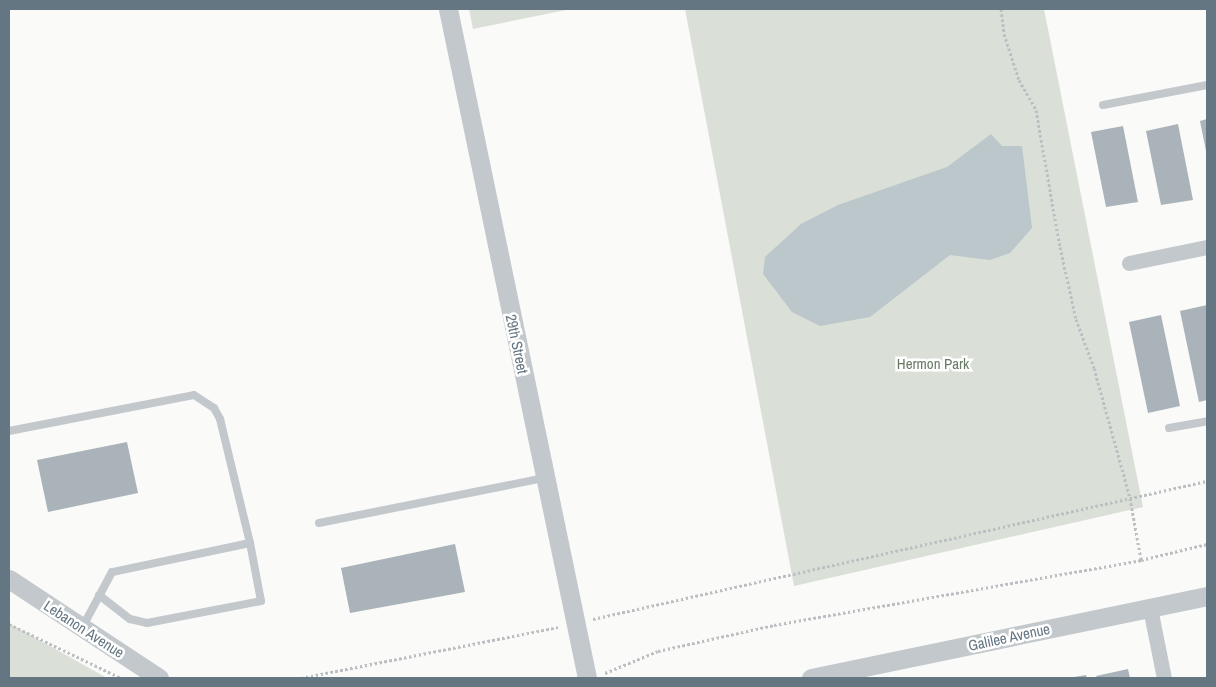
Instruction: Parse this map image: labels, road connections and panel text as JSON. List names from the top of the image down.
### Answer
{
  "streets": {
    "street": ["29th Street", "Lebanon Avenue", "Galilee Avenue"]
  },
  "parks": ["Hermon Park"]
}
